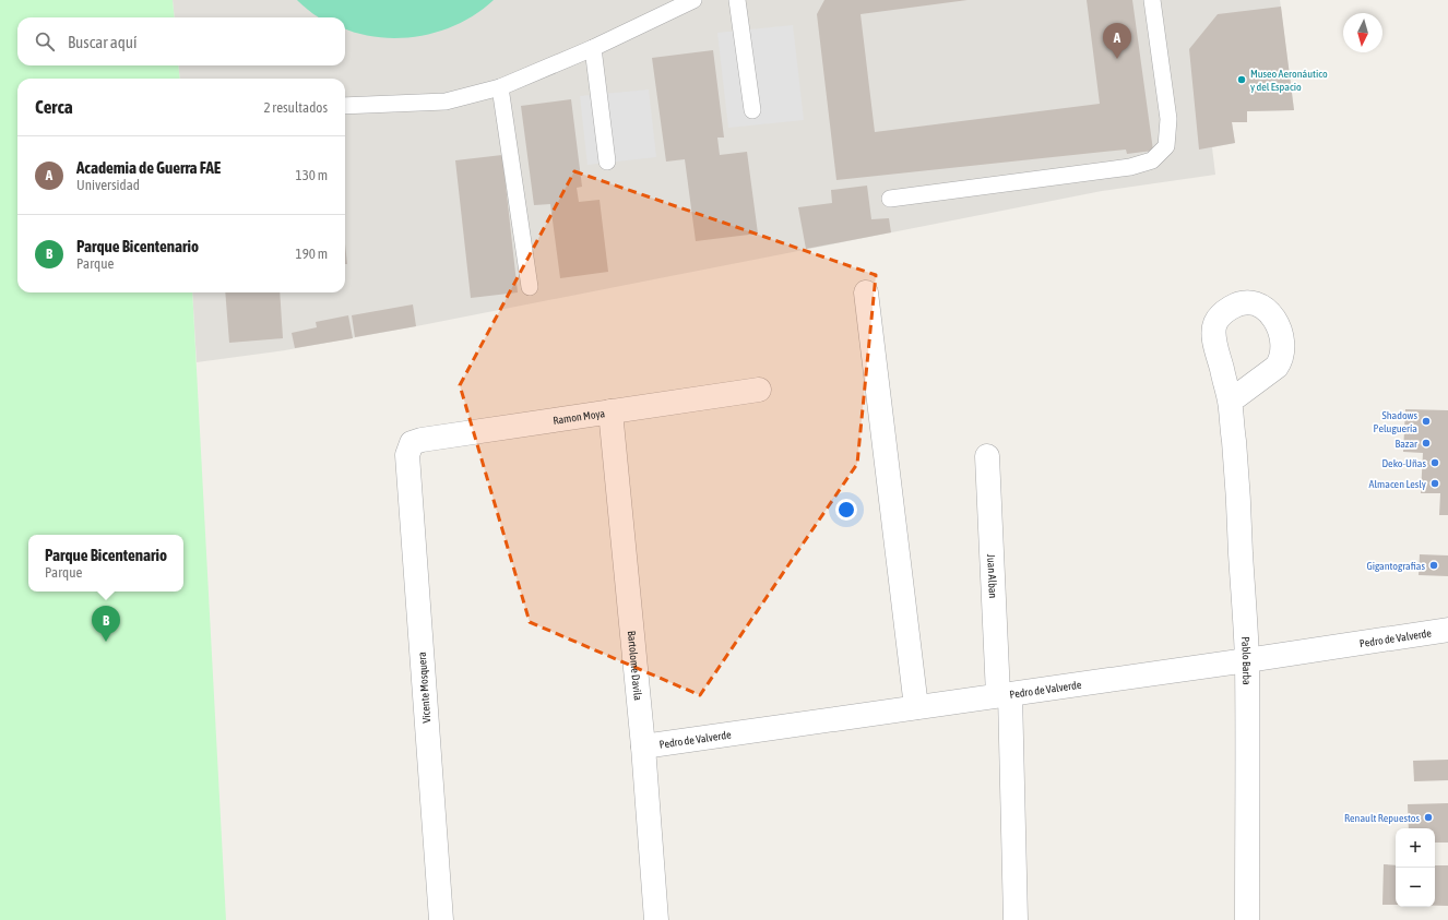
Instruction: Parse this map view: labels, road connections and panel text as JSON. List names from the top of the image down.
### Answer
{
  "streets": {
    "street": [
      "Ramon Moya",
      "Juan Alban",
      "Pedro de Valverde",
      "Pablo Barba",
      "Bartolome Davila",
      "Vicente Mosquera"
    ]
  },
  "crossings": [
    ["Ramon Moya", "Bartolome Davila"],
    ["Ramon Moya", "Vicente Mosquera"],
    ["Juan Alban", "Pedro de Valverde"],
    ["Pedro de Valverde", "Pablo Barba"],
    ["Pedro de Valverde", "Bartolome Davila"]
  ],
  "places": [
    "Museo Aeronáutico y del Espacio",
    "Shadows Peluguería",
    "Bazar",
    "Deko-Uñas",
    "Almacen Lesly",
    "Gigantografias",
    "Renault Repuestos"
  ],
  "north": "bottom",
  "page": {
    "search": "Buscar aquí",
    "pins": ["A", "B"],
    "heading": ["Cerca", "2 resultados"],
    "list": [
      {
        "mark": "A",
        "name": "Academia de Guerra FAE",
        "note": "Universidad",
        "value": "130 m"
      },
      {
        "mark": "B",
        "name": "Parque Bicentenario",
        "note": "Parque",
        "value": "190 m"
      }
    ],
    "popup": ["Parque Bicentenario", "Parque"],
    "map_buttons": ["+", "−"]
  }
}
